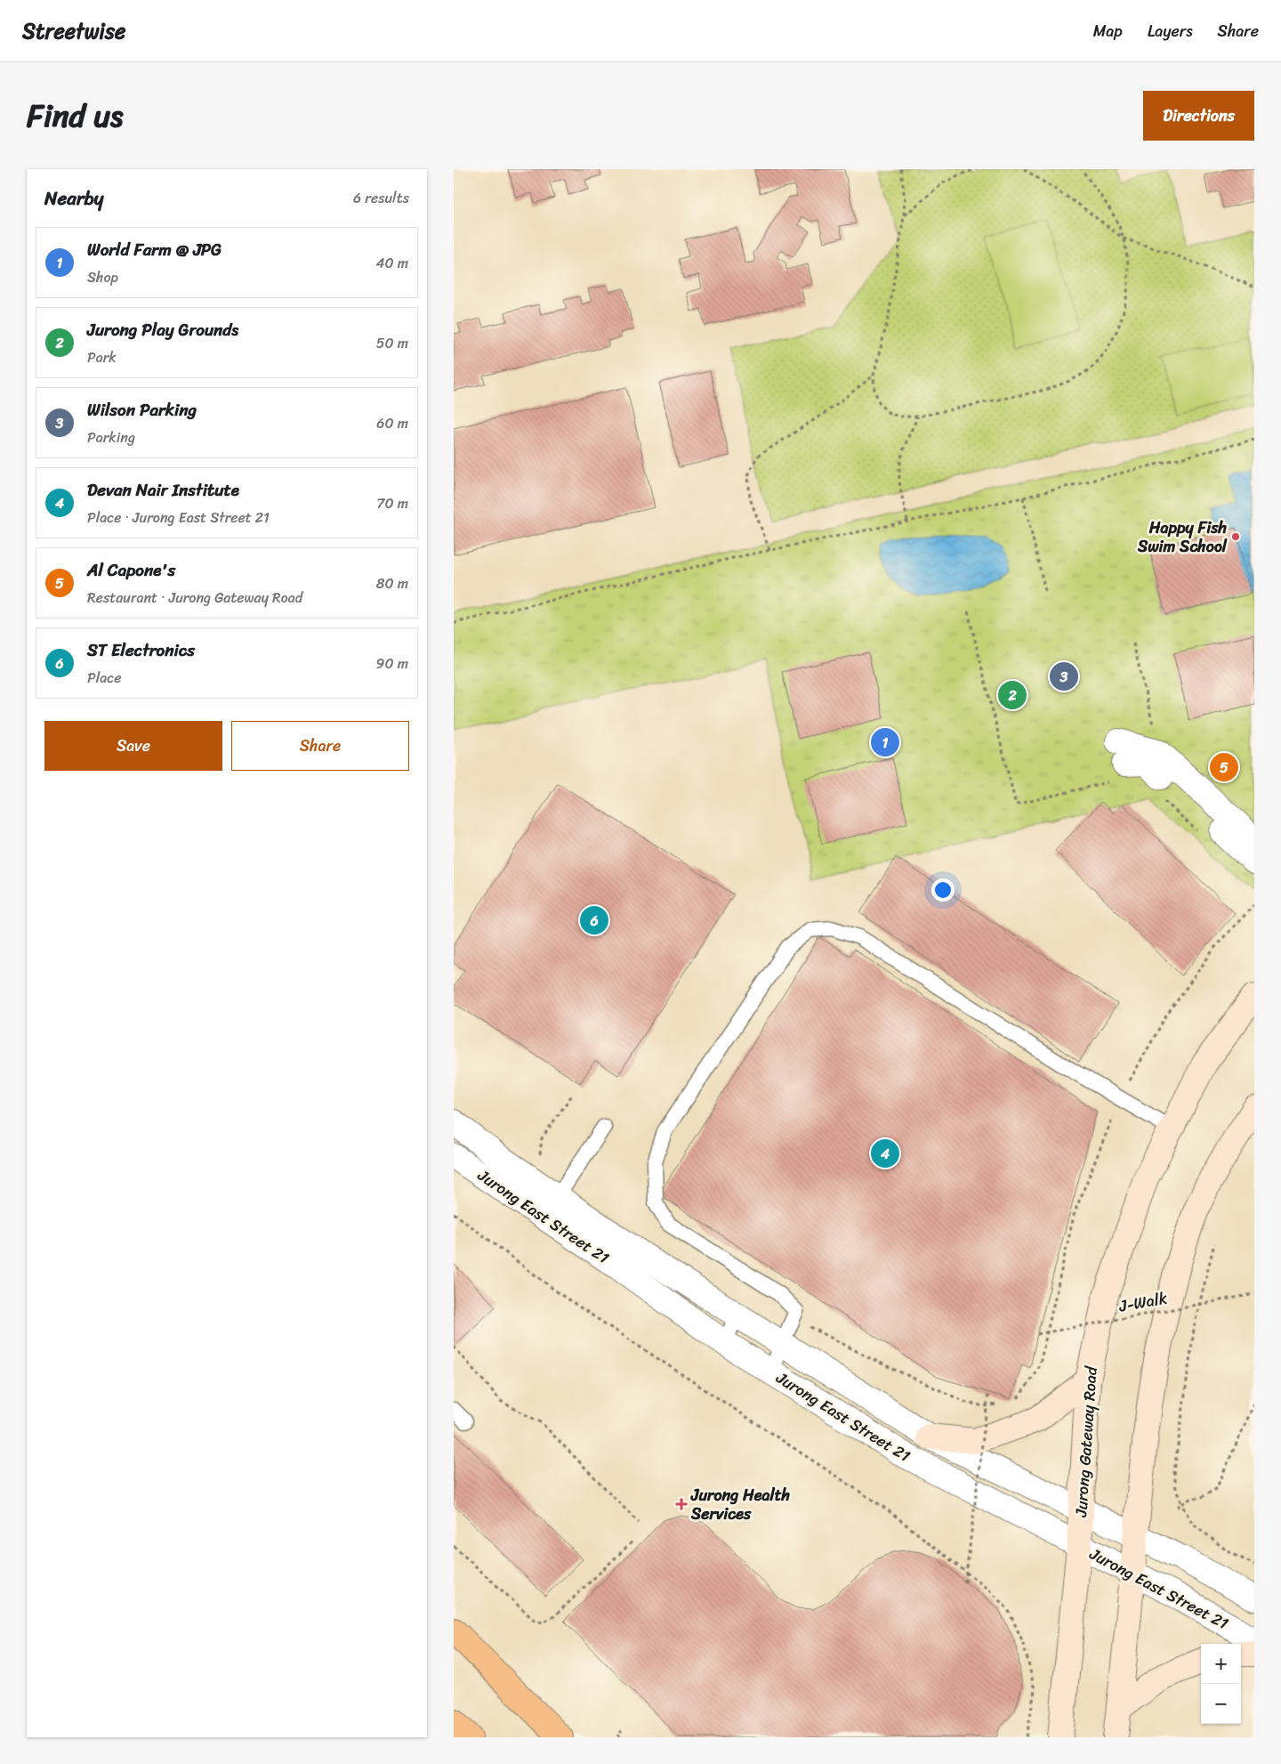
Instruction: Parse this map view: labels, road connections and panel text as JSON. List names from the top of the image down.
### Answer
{
  "streets": {
    "main road": ["Jurong Gateway Road"],
    "street": ["Jurong East Street 21"],
    "path": ["J-Walk"]
  },
  "crossings": [
    ["Jurong East Street 21", "Jurong Gateway Road"]
  ],
  "places": {
    "other": ["Happy Fish Swim School"],
    "health": ["Jurong Health Services"]
  },
  "page": {
    "header": "Streetwise",
    "nav": ["Map", "Layers", "Share"],
    "title": "Find us",
    "buttons": [
      "Directions",
      ["Save", "Share"]
    ],
    "heading": ["Nearby", "6 results"],
    "list": [
      {
        "mark": "1",
        "name": "World Farm @ JPG",
        "note": "Shop",
        "value": "40 m"
      },
      {
        "mark": "2",
        "name": "Jurong Play Grounds",
        "note": "Park",
        "value": "50 m"
      },
      {
        "mark": "3",
        "name": "Wilson Parking",
        "note": "Parking",
        "value": "60 m"
      },
      {
        "mark": "4",
        "name": "Devan Nair Institute",
        "note": "Place · Jurong East Street 21",
        "value": "70 m"
      },
      {
        "mark": "5",
        "name": "Al Capone's",
        "note": "Restaurant · Jurong Gateway Road",
        "value": "80 m"
      },
      {
        "mark": "6",
        "name": "ST Electronics",
        "note": "Place",
        "value": "90 m"
      }
    ],
    "pins": [
      "3",
      "2",
      "1",
      "5",
      "6",
      "4"
    ],
    "map_buttons": ["+", "−"]
  }
}
